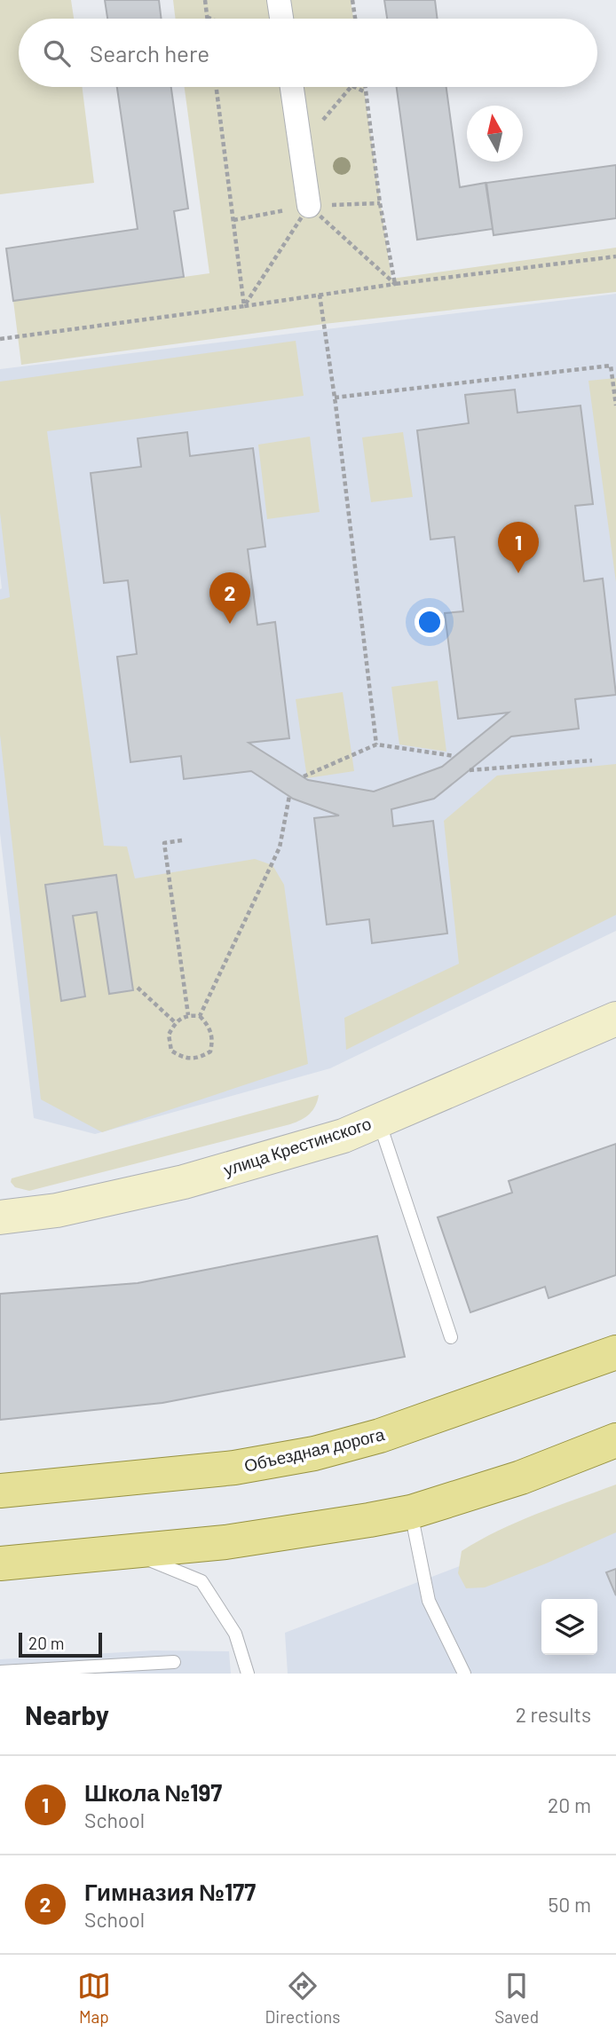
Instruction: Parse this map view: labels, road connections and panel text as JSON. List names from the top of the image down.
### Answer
{
  "streets": {
    "main road": ["Объездная дорога"],
    "street": ["улица Крестинского"]
  },
  "scale_bar": "20 m",
  "north": "top",
  "page": {
    "search": "Search here",
    "pins": ["1", "2"],
    "scale": "20 m",
    "heading": ["Nearby", "2 results"],
    "list": [
      {
        "mark": "1",
        "name": "Школа №197",
        "note": "School",
        "value": "20 m"
      },
      {
        "mark": "2",
        "name": "Гимназия №177",
        "note": "School",
        "value": "50 m"
      }
    ],
    "nav": ["Map", "Directions", "Saved"]
  }
}
